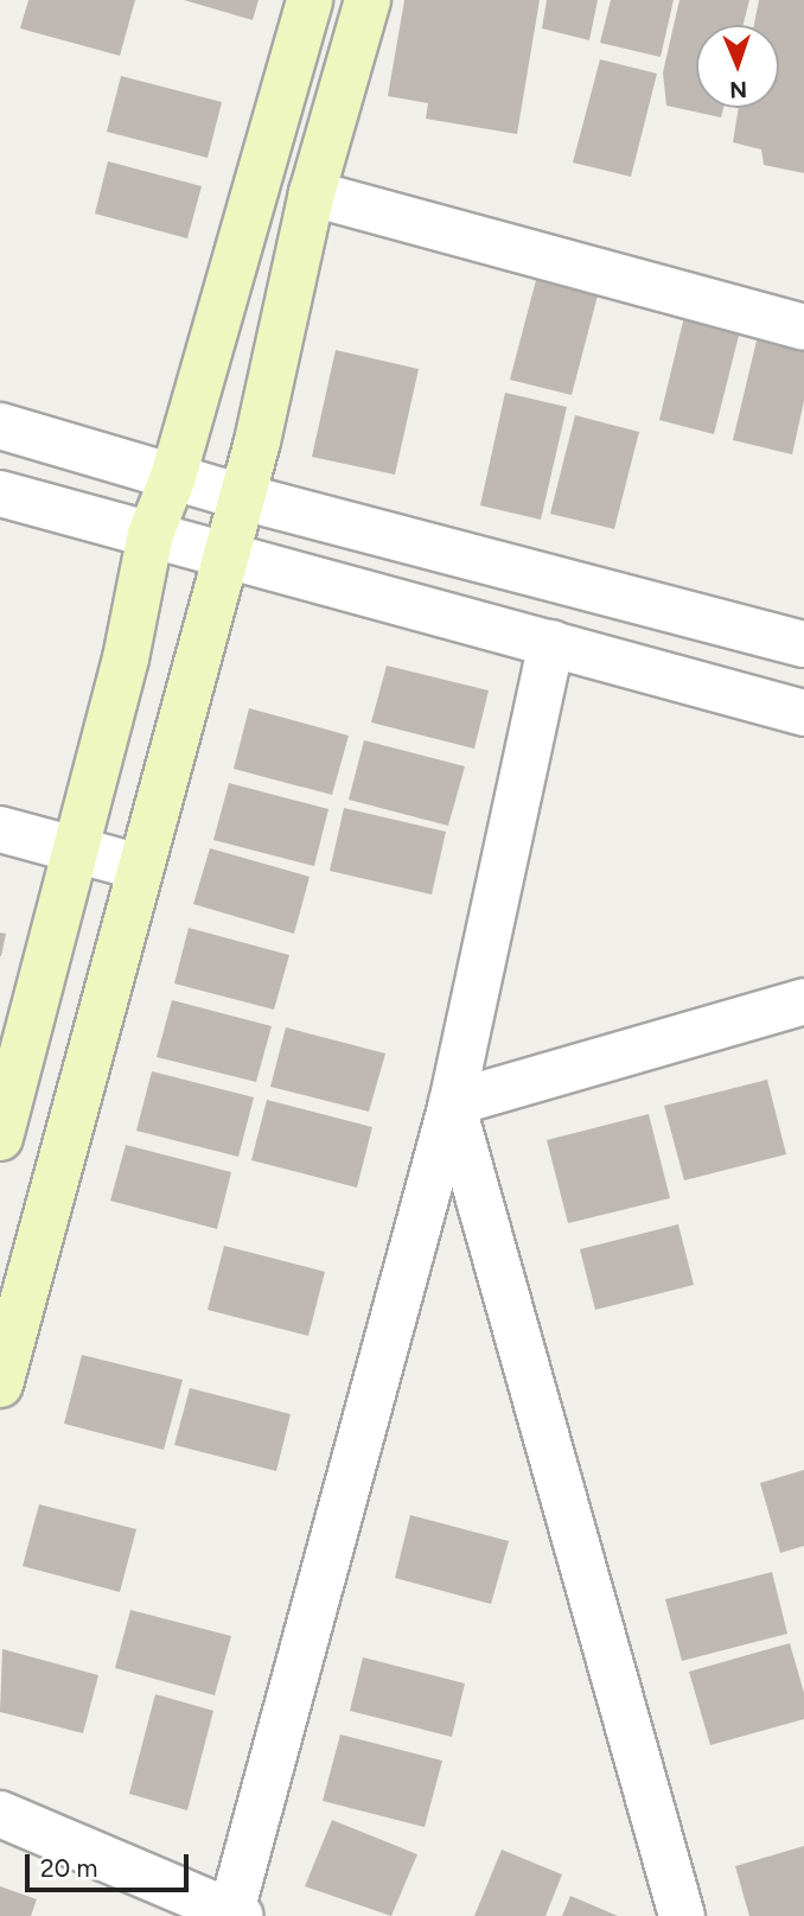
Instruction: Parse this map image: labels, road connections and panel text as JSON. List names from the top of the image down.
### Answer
{
  "scale_bar": "20 m",
  "north": "bottom"
}
